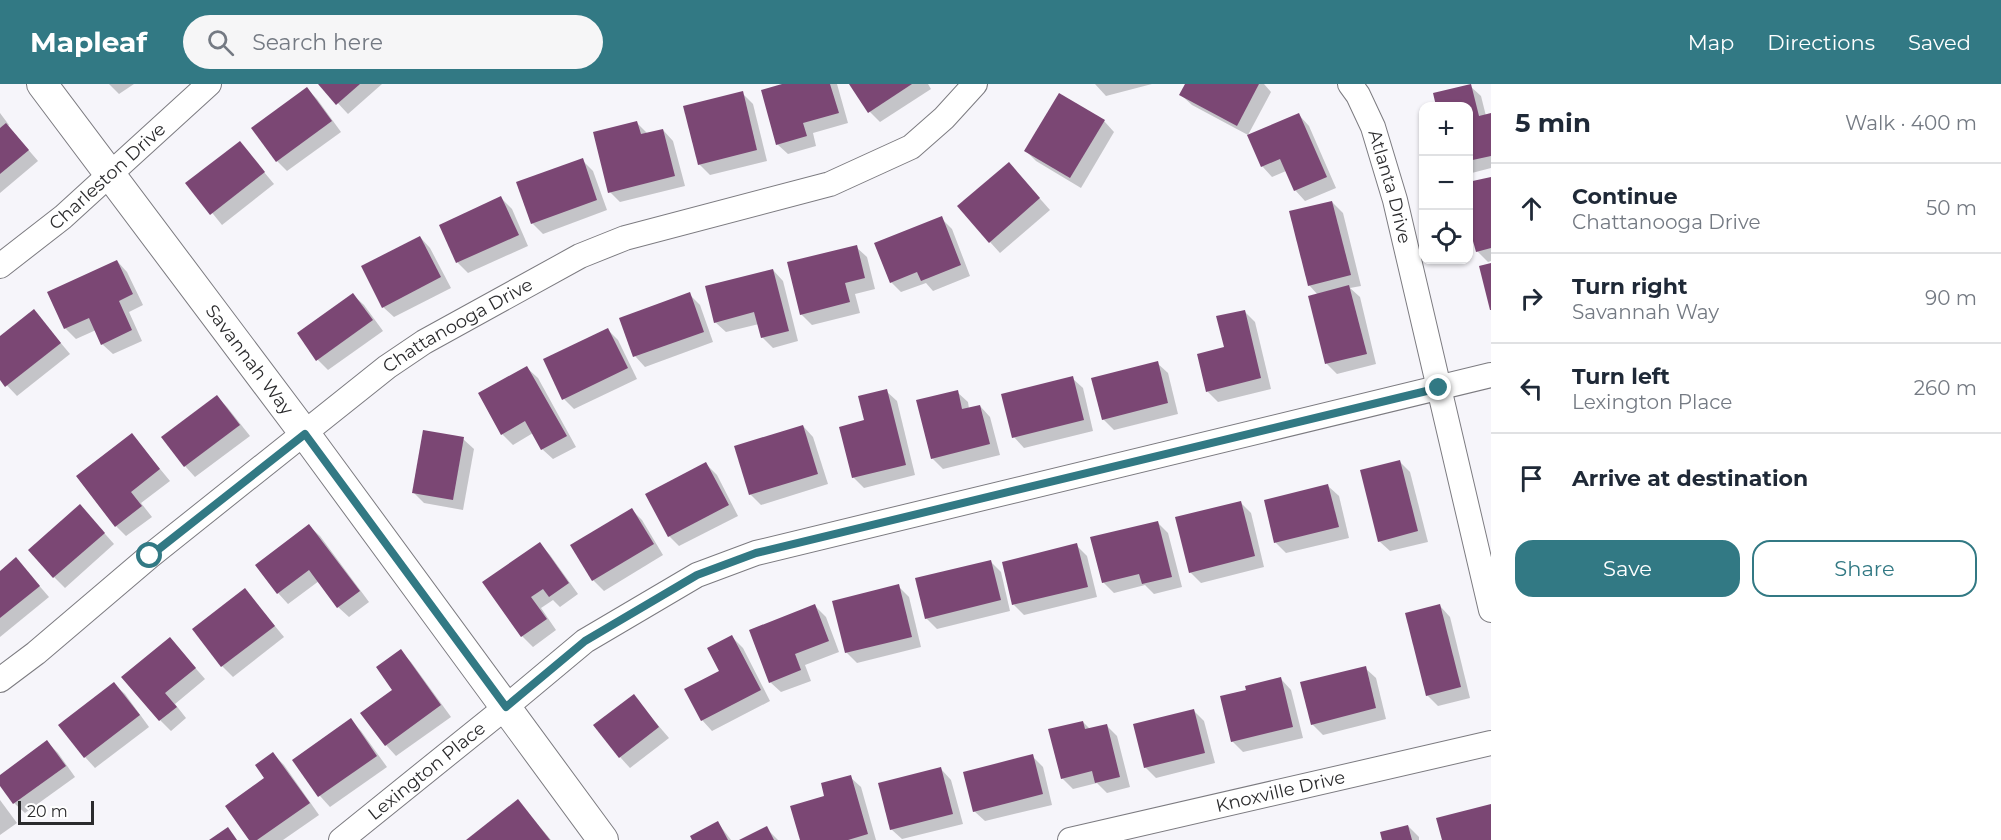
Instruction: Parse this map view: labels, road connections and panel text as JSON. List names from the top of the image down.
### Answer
{
  "streets": {
    "street": [
      "Charleston Drive",
      "Atlanta Drive",
      "Chattanooga Drive",
      "Savannah Way",
      "Lexington Place",
      "Knoxville Drive"
    ]
  },
  "crossings": [
    ["Charleston Drive", "Savannah Way"],
    ["Atlanta Drive", "Lexington Place"],
    ["Chattanooga Drive", "Savannah Way"],
    ["Savannah Way", "Lexington Place"]
  ],
  "scale_bar": "20 m",
  "page": {
    "header": "Mapleaf",
    "search": "Search here",
    "nav": ["Map", "Directions", "Saved"],
    "heading": ["5 min", "Walk · 400 m"],
    "map_buttons": ["+", "−"],
    "list": [
      ["Continue", "Chattanooga Drive", "50 m"],
      ["Turn right", "Savannah Way", "90 m"],
      ["Turn left", "Lexington Place", "260 m"],
      "Arrive at destination"
    ],
    "buttons": ["Save", "Share"],
    "scale": "20 m"
  }
}
